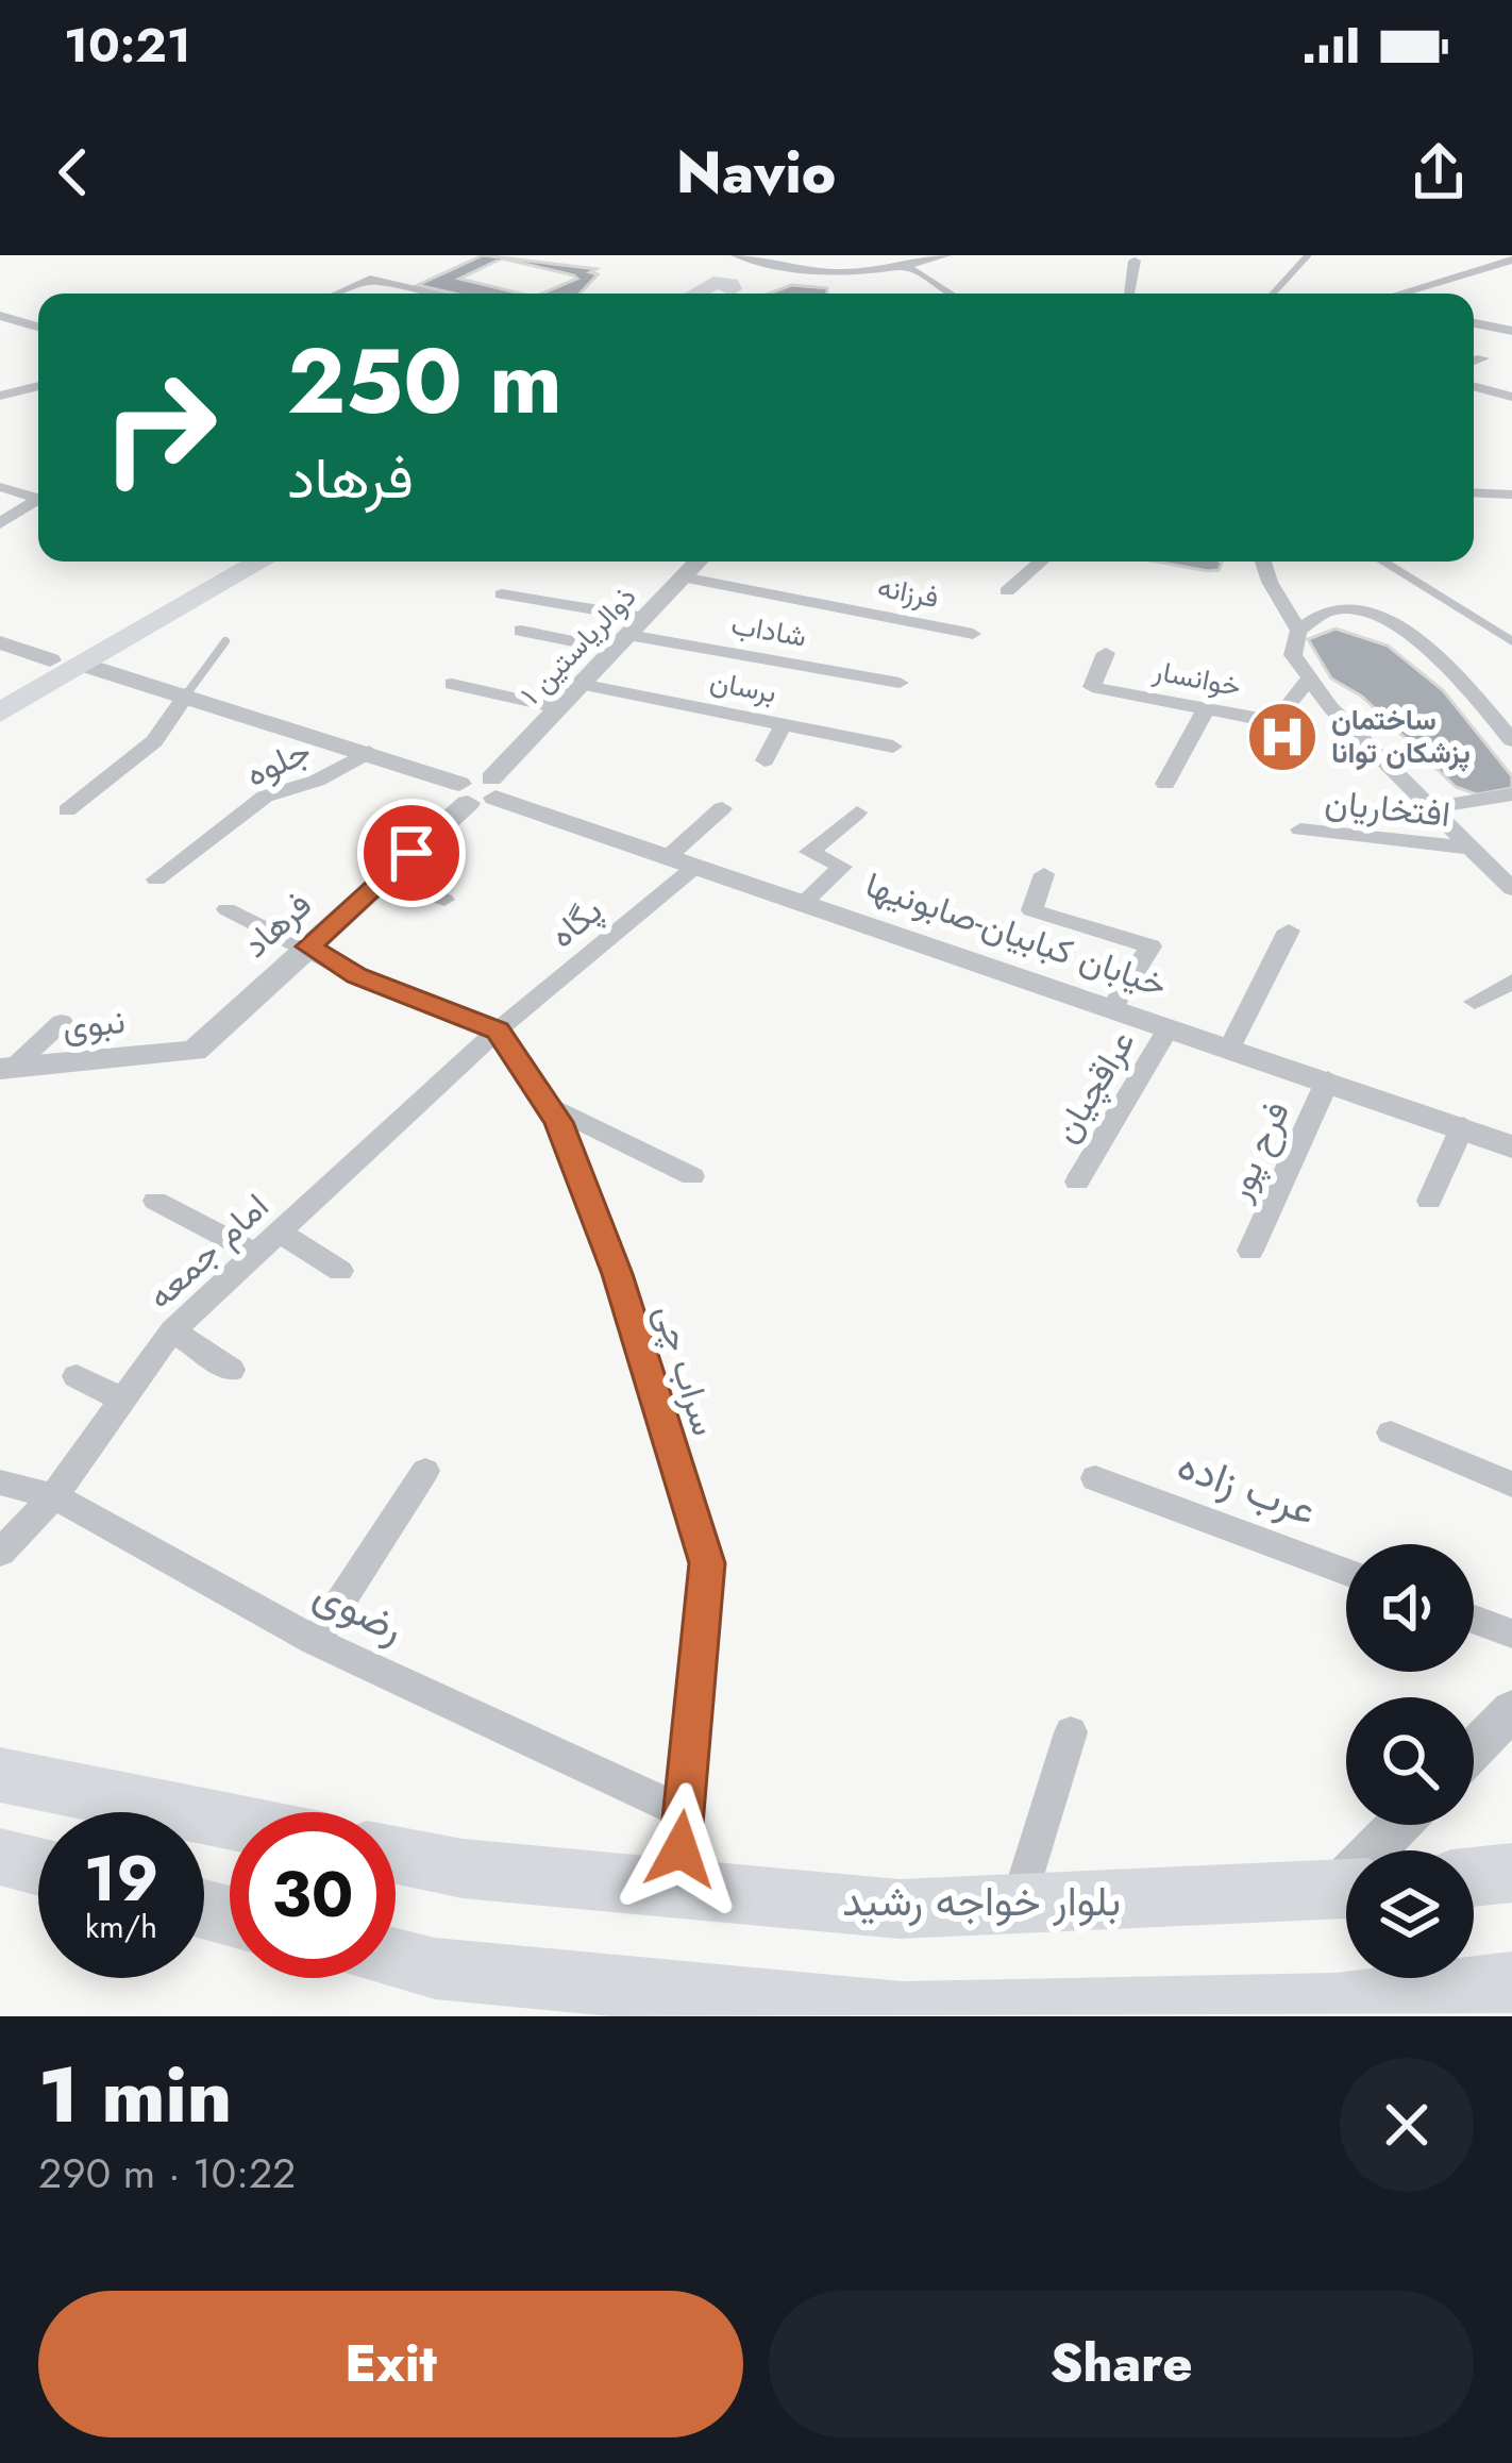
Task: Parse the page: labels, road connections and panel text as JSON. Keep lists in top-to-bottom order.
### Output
{
  "streets": {
    "main road": ["بلوار خواجه رشید"],
    "street": [
      "فرزانه",
      "شاداب",
      "ذوالریاستین ۱",
      "خوانسار",
      "برسان",
      "جلوه",
      "افتخاریان",
      "پگاه",
      "فرهاد",
      "خیابان کبابیان-صابونیها",
      "نبوی",
      "عراقچیان",
      "فرح پور",
      "امام جمعه",
      "سراب چی",
      "عرب زاده",
      "رضوی"
    ]
  },
  "crossings": [
    ["فرزانه", "ذوالریاستین ۱"],
    ["شاداب", "ذوالریاستین ۱"],
    ["ذوالریاستین ۱", "برسان"],
    ["ذوالریاستین ۱", "فرهاد"],
    ["ذوالریاستین ۱", "خیابان کبابیان-صابونیها"],
    ["جلوه", "خیابان کبابیان-صابونیها"],
    ["پگاه", "خیابان کبابیان-صابونیها"],
    ["پگاه", "امام جمعه"],
    ["پگاه", "سراب چی"],
    ["فرهاد", "خیابان کبابیان-صابونیها"],
    ["فرهاد", "نبوی"],
    ["خیابان کبابیان-صابونیها", "عراقچیان"],
    ["خیابان کبابیان-صابونیها", "فرح پور"],
    ["امام جمعه", "سراب چی"],
    ["امام جمعه", "رضوی"],
    ["سراب چی", "رضوی"],
    ["سراب چی", "بلوار خواجه رشید"]
  ],
  "places": {
    "hospital": ["ساختمان پزشکان توانا"]
  },
  "page": {
    "status": "10:21",
    "header": "Navio",
    "turn": ["250 m", "فرهاد"],
    "speed": "19 km/h",
    "limit": "30",
    "heading": ["1 min", "290 m · 10:22"],
    "buttons": ["Exit", "Share"]
  }
}
